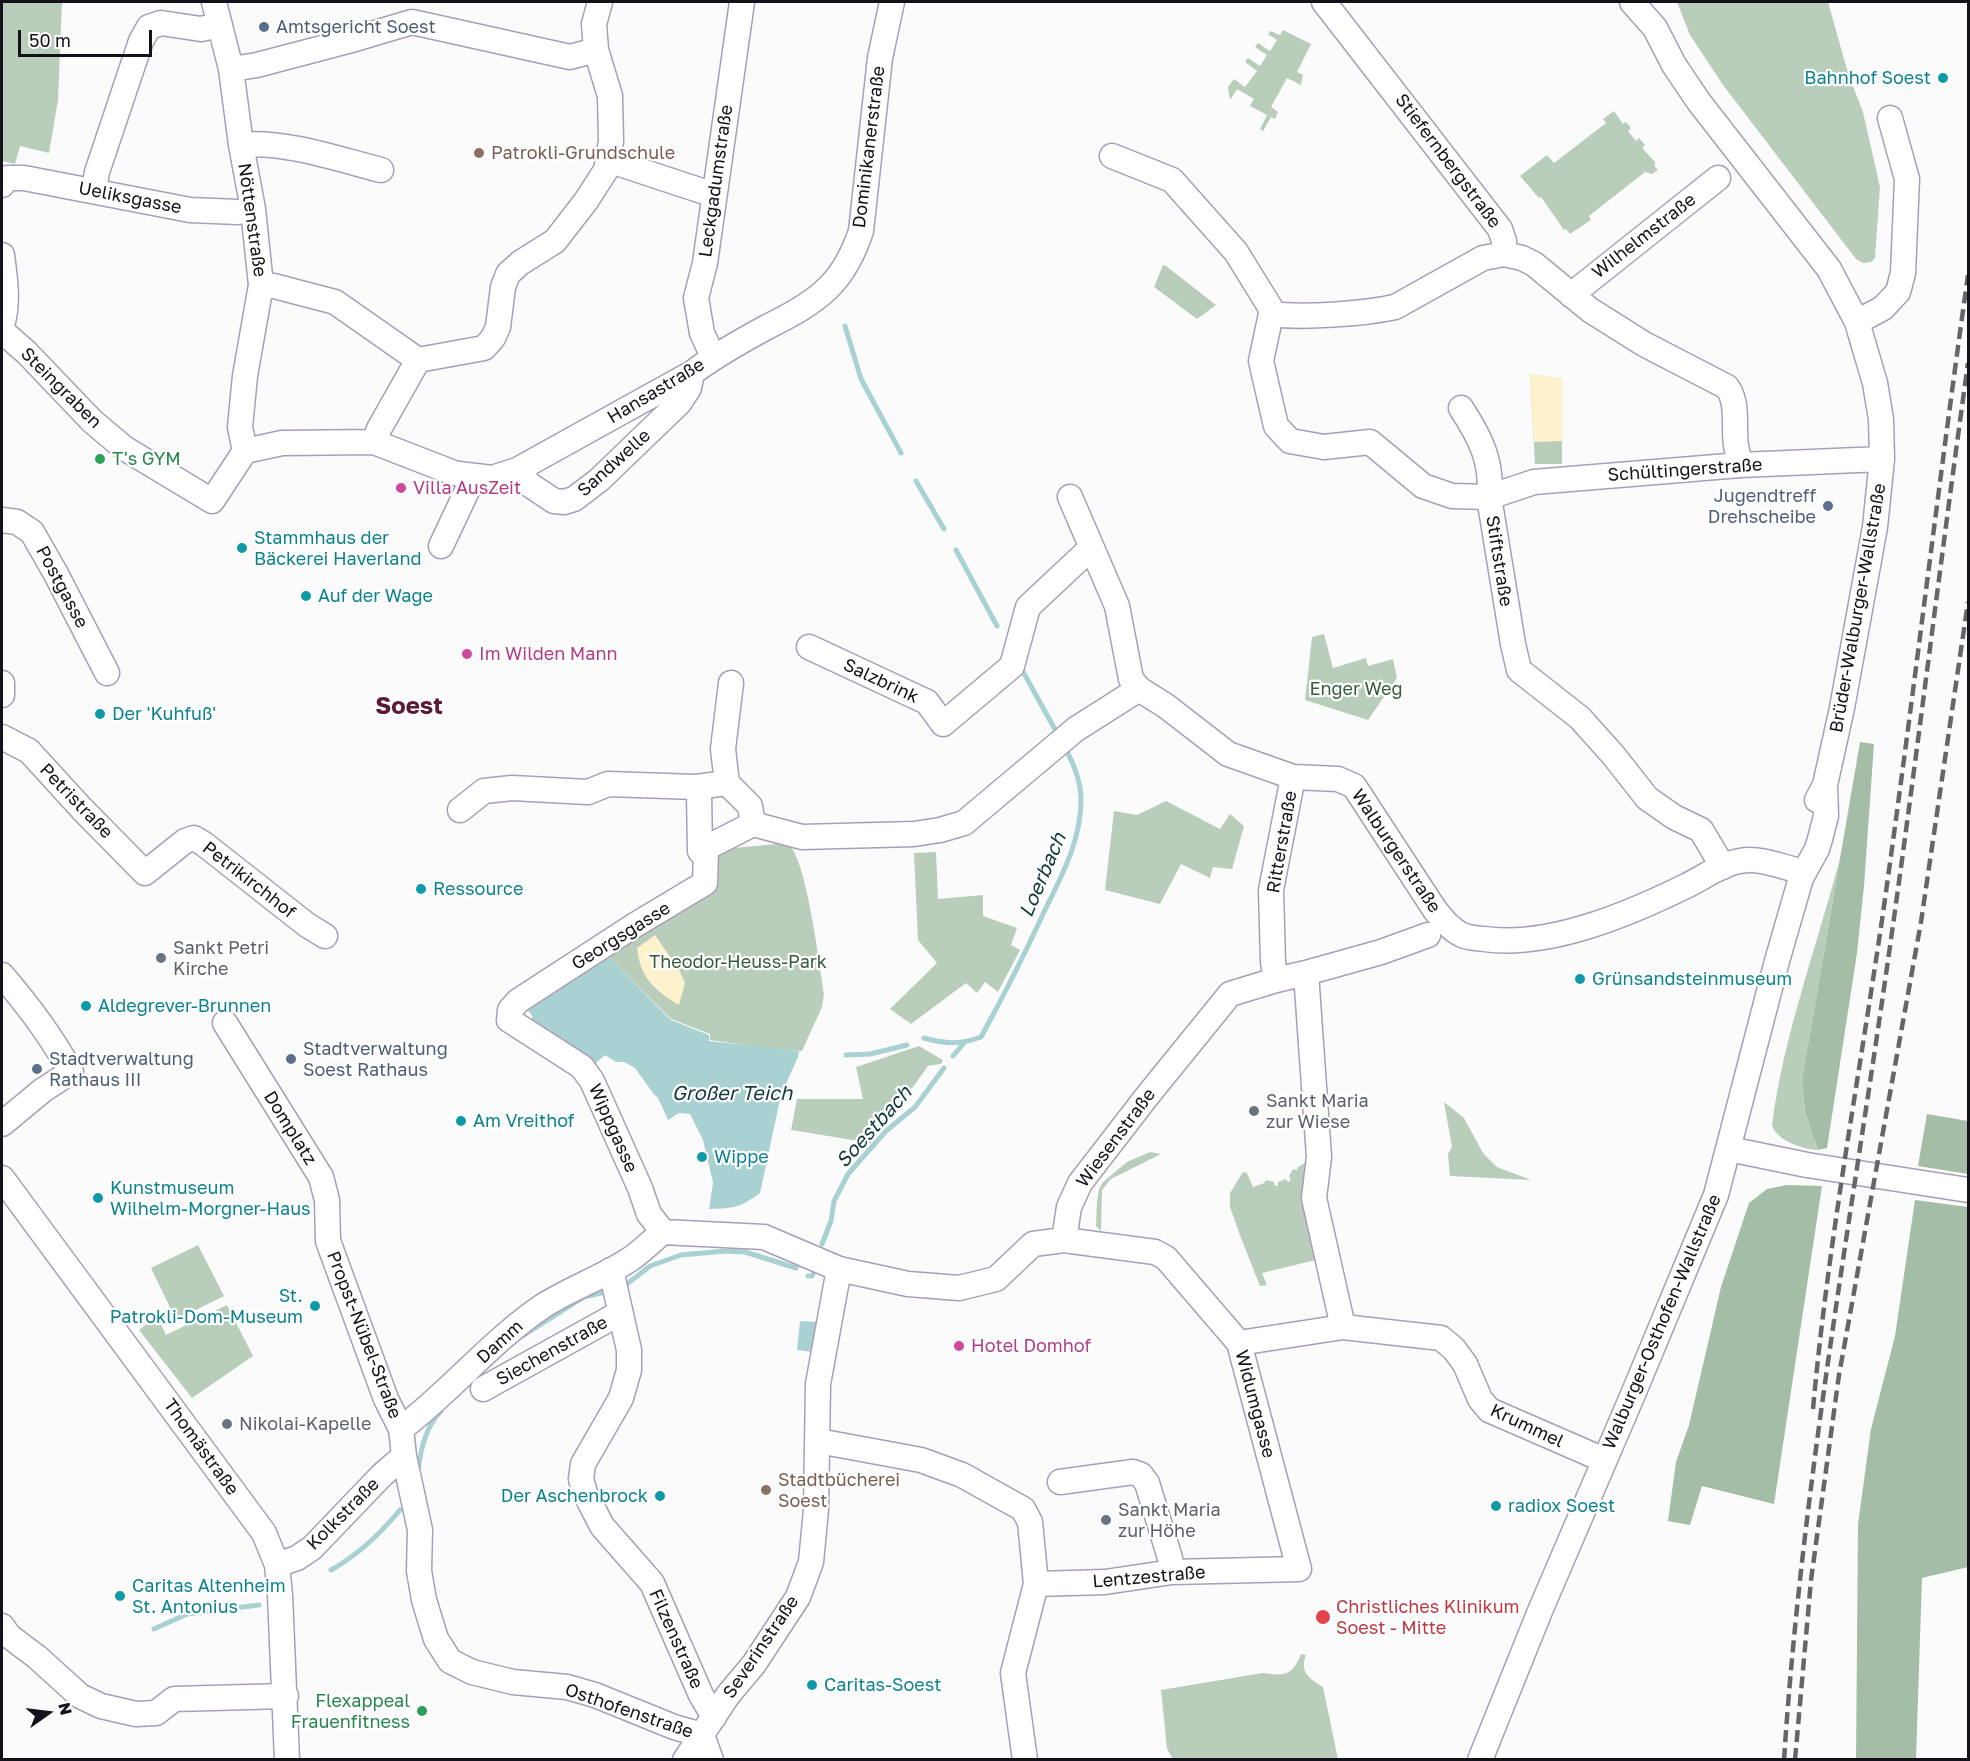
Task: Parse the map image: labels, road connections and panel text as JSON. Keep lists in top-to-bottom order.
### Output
{
  "streets": {
    "street": [
      "Dominikanerstraße",
      "Stiefernbergstraße",
      "Leckgadumstraße",
      "Ueliksgasse",
      "Nöttenstraße",
      "Wilhelmstraße",
      "Steingraben",
      "Hansastraße",
      "Sandwelle",
      "Schültingerstraße",
      "Stiftstraße",
      "Postgasse",
      "Brüder-Walburger-Wallstraße",
      "Salzbrink",
      "Petristraße",
      "Ritterstraße",
      "Walburgerstraße",
      "Petrikirchhof",
      "Georgsgasse",
      "Domplatz",
      "Wippgasse",
      "Wiesenstraße",
      "Walburger-Osthofen-Wallstraße",
      "Propst-Nübel-Straße",
      "Damm",
      "Siechenstraße",
      "Widumgasse",
      "Krummel",
      "Thomästraße",
      "Kolkstraße",
      "Lentzestraße",
      "Filzenstraße",
      "Severinstraße",
      "Osthofenstraße"
    ]
  },
  "crossings": [
    ["Dominikanerstraße", "Hansastraße"],
    ["Leckgadumstraße", "Hansastraße"],
    ["Ueliksgasse", "Nöttenstraße"],
    ["Nöttenstraße", "Steingraben"],
    ["Hansastraße", "Sandwelle"],
    ["Schültingerstraße", "Stiftstraße"],
    ["Schültingerstraße", "Brüder-Walburger-Wallstraße"],
    ["Stiftstraße", "Walburgerstraße"],
    ["Brüder-Walburger-Wallstraße", "Walburgerstraße"],
    ["Brüder-Walburger-Wallstraße", "Walburger-Osthofen-Wallstraße"],
    ["Petristraße", "Petrikirchhof"],
    ["Ritterstraße", "Walburgerstraße"],
    ["Ritterstraße", "Wiesenstraße"],
    ["Walburgerstraße", "Walburger-Osthofen-Wallstraße"],
    ["Georgsgasse", "Wippgasse"],
    ["Domplatz", "Propst-Nübel-Straße"],
    ["Wiesenstraße", "Widumgasse"],
    ["Walburger-Osthofen-Wallstraße", "Krummel"],
    ["Propst-Nübel-Straße", "Damm"],
    ["Propst-Nübel-Straße", "Osthofenstraße"],
    ["Damm", "Filzenstraße"],
    ["Damm", "Osthofenstraße"],
    ["Siechenstraße", "Filzenstraße"],
    ["Widumgasse", "Krummel"],
    ["Widumgasse", "Lentzestraße"],
    ["Thomästraße", "Kolkstraße"],
    ["Kolkstraße", "Osthofenstraße"],
    ["Filzenstraße", "Severinstraße"],
    ["Filzenstraße", "Osthofenstraße"],
    ["Severinstraße", "Osthofenstraße"]
  ],
  "districts": ["Soest"],
  "water": ["Loerbach", "Großer Teich", "Soestbach"],
  "parks": ["Enger Weg", "Theodor-Heuss-Park"],
  "places": [
    "Amtsgericht Soest",
    "Bahnhof Soest",
    "Patrokli-Grundschule",
    "T's GYM",
    "Villa AusZeit",
    "Jugendtreff Drehscheibe",
    "Stammhaus der Bäckerei Haverland",
    "Auf der Wage",
    "Im Wilden Mann",
    "Der 'Kuhfuß'",
    "Ressource",
    "Sankt Petri Kirche",
    "Grünsandsteinmuseum",
    "Aldegrever-Brunnen",
    "Stadtverwaltung Soest Rathaus",
    "Stadtverwaltung Rathaus III",
    "Sankt Maria zur Wiese",
    "Am Vreithof",
    "Wippe",
    "Kunstmuseum Wilhelm-Morgner-Haus",
    "St. Patrokli-Dom-Museum",
    "Hotel Domhof",
    "Nikolai-Kapelle",
    "Stadtbücherei Soest",
    "Der Aschenbrock",
    "radiox Soest",
    "Sankt Maria zur Höhe",
    "Caritas Altenheim St. Antonius",
    "Christliches Klinikum Soest - Mitte",
    "Caritas-Soest",
    "Flexappeal Frauenfitness"
  ],
  "scale_bar": "50 m",
  "north": "right"
}
